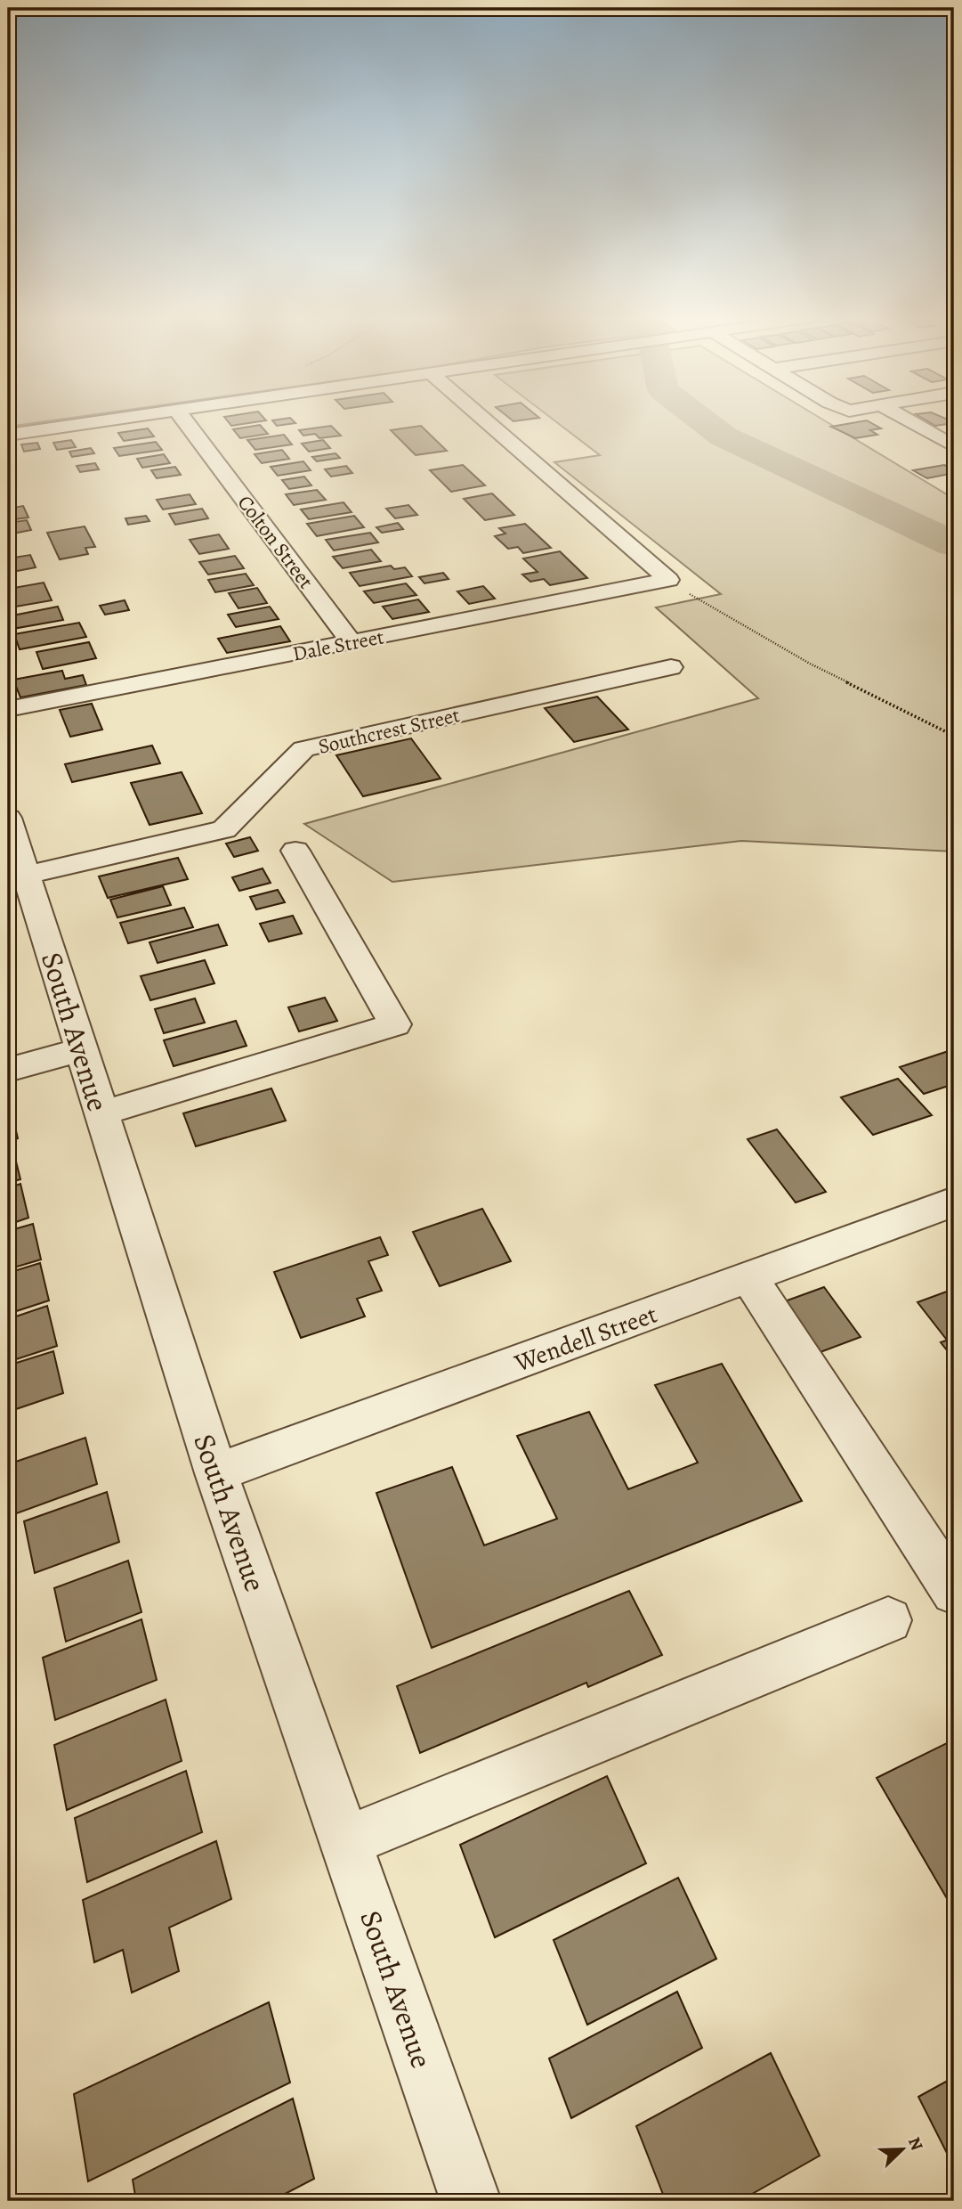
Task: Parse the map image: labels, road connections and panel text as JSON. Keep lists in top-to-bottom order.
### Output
{
  "streets": {
    "street": [
      "Colton Street",
      "Dale Street",
      "Southcrest Street",
      "South Avenue",
      "Wendell Street"
    ]
  },
  "crossings": [
    ["Colton Street", "Dale Street"],
    ["Southcrest Street", "South Avenue"],
    ["South Avenue", "Wendell Street"]
  ],
  "north": "top right"
}
